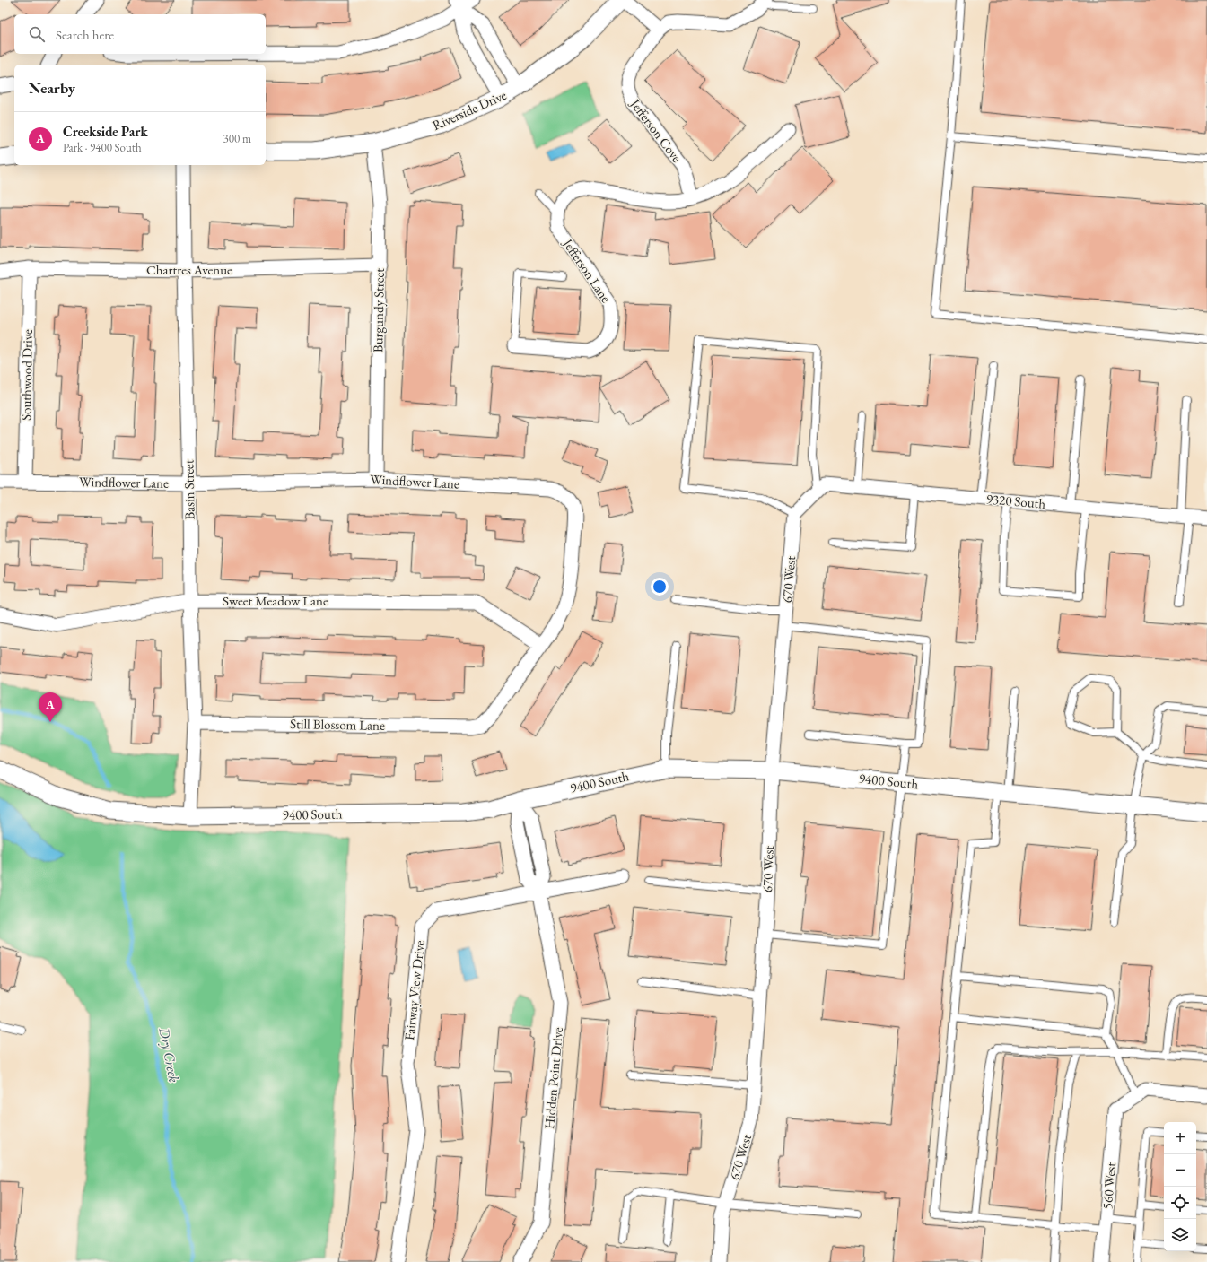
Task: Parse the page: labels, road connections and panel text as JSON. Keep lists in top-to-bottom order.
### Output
{
  "streets": {
    "street": [
      "Riverside Drive",
      "Jefferson Cove",
      "Chartres Avenue",
      "Jefferson Lane",
      "Burgundy Street",
      "Southwood Drive",
      "Windflower Lane",
      "Basin Street",
      "9320 South",
      "670 West",
      "Sweet Meadow Lane",
      "Still Blossom Lane",
      "9400 South",
      "Fairway View Drive",
      "Hidden Point Drive",
      "560 West"
    ]
  },
  "crossings": [
    ["Riverside Drive", "Burgundy Street"],
    ["Chartres Avenue", "Burgundy Street"],
    ["Chartres Avenue", "Southwood Drive"],
    ["Chartres Avenue", "Basin Street"],
    ["Burgundy Street", "Windflower Lane"],
    ["Southwood Drive", "Windflower Lane"],
    ["Windflower Lane", "Basin Street"],
    ["Windflower Lane", "Sweet Meadow Lane"],
    ["Windflower Lane", "Still Blossom Lane"],
    ["Basin Street", "Sweet Meadow Lane"],
    ["Basin Street", "Still Blossom Lane"],
    ["Basin Street", "9400 South"],
    ["670 West", "9400 South"],
    ["9400 South", "Hidden Point Drive"],
    ["Fairway View Drive", "Hidden Point Drive"]
  ],
  "water": ["Dry Creek"],
  "page": {
    "search": "Search here",
    "heading": "Nearby",
    "list": [
      {
        "mark": "A",
        "name": "Creekside Park",
        "note": "Park · 9400 South",
        "value": "300 m"
      }
    ],
    "pins": "A",
    "map_buttons": ["+", "−"]
  }
}
